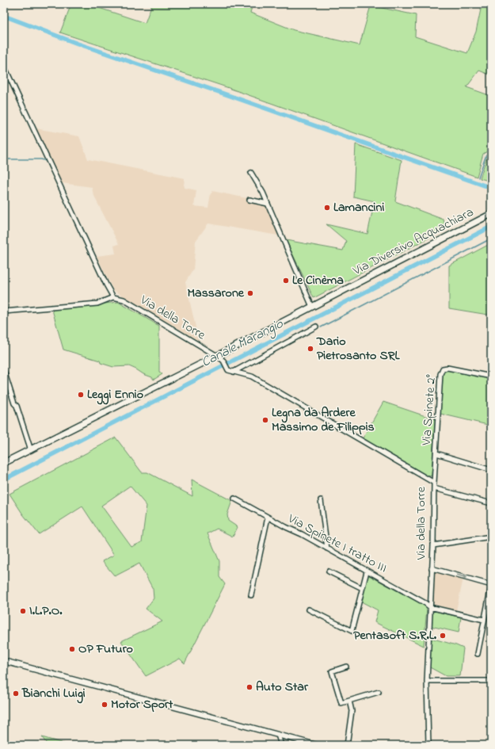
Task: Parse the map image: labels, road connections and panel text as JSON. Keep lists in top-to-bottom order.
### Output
{
  "streets": {
    "main road": ["Via Diversivo Acquachiara"],
    "street": ["Via della Torre", "Via Spinete 2°", "Via Spinete I tratto III"]
  },
  "crossings": [
    ["Via Diversivo Acquachiara", "Via della Torre"],
    ["Via della Torre", "Via Spinete 2°"],
    ["Via della Torre", "Via Spinete I tratto III"]
  ],
  "water": ["Canale Marangio"],
  "places": [
    "Lamancini",
    "Le Cinèma",
    "Massarone",
    "Dario Pietrosanto SRL",
    "Leggi Ennio",
    "Legna da Ardere Massimo de Filippis",
    "I.L.P.O.",
    "Pentasoft S.R.L.",
    "OP Futuro",
    "Auto Star",
    "Bianchi Luigi",
    "Motor Sport"
  ]
}
